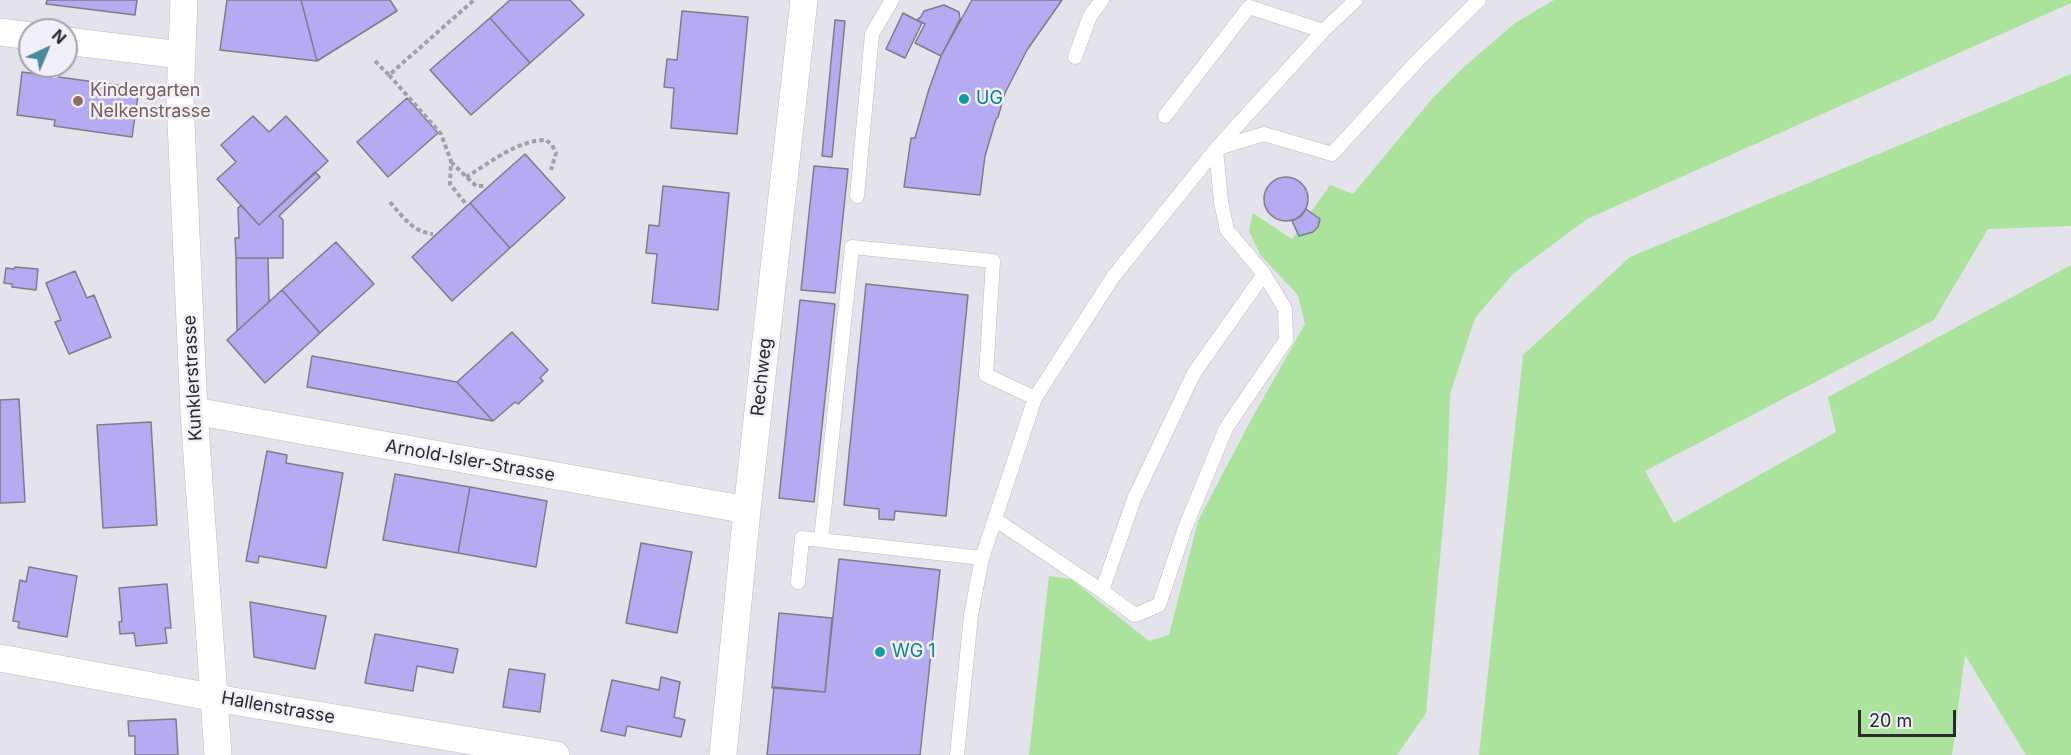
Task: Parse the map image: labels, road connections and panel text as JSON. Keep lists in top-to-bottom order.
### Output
{
  "streets": {
    "street": [
      "Rechweg",
      "Kunklerstrasse",
      "Arnold-Isler-Strasse",
      "Hallenstrasse"
    ]
  },
  "crossings": [
    ["Rechweg", "Arnold-Isler-Strasse"],
    ["Kunklerstrasse", "Arnold-Isler-Strasse"],
    ["Kunklerstrasse", "Hallenstrasse"]
  ],
  "places": ["UG", "Kindergarten Nelkenstrasse", "WG 1"],
  "scale_bar": "20 m",
  "north": "top right"
}
